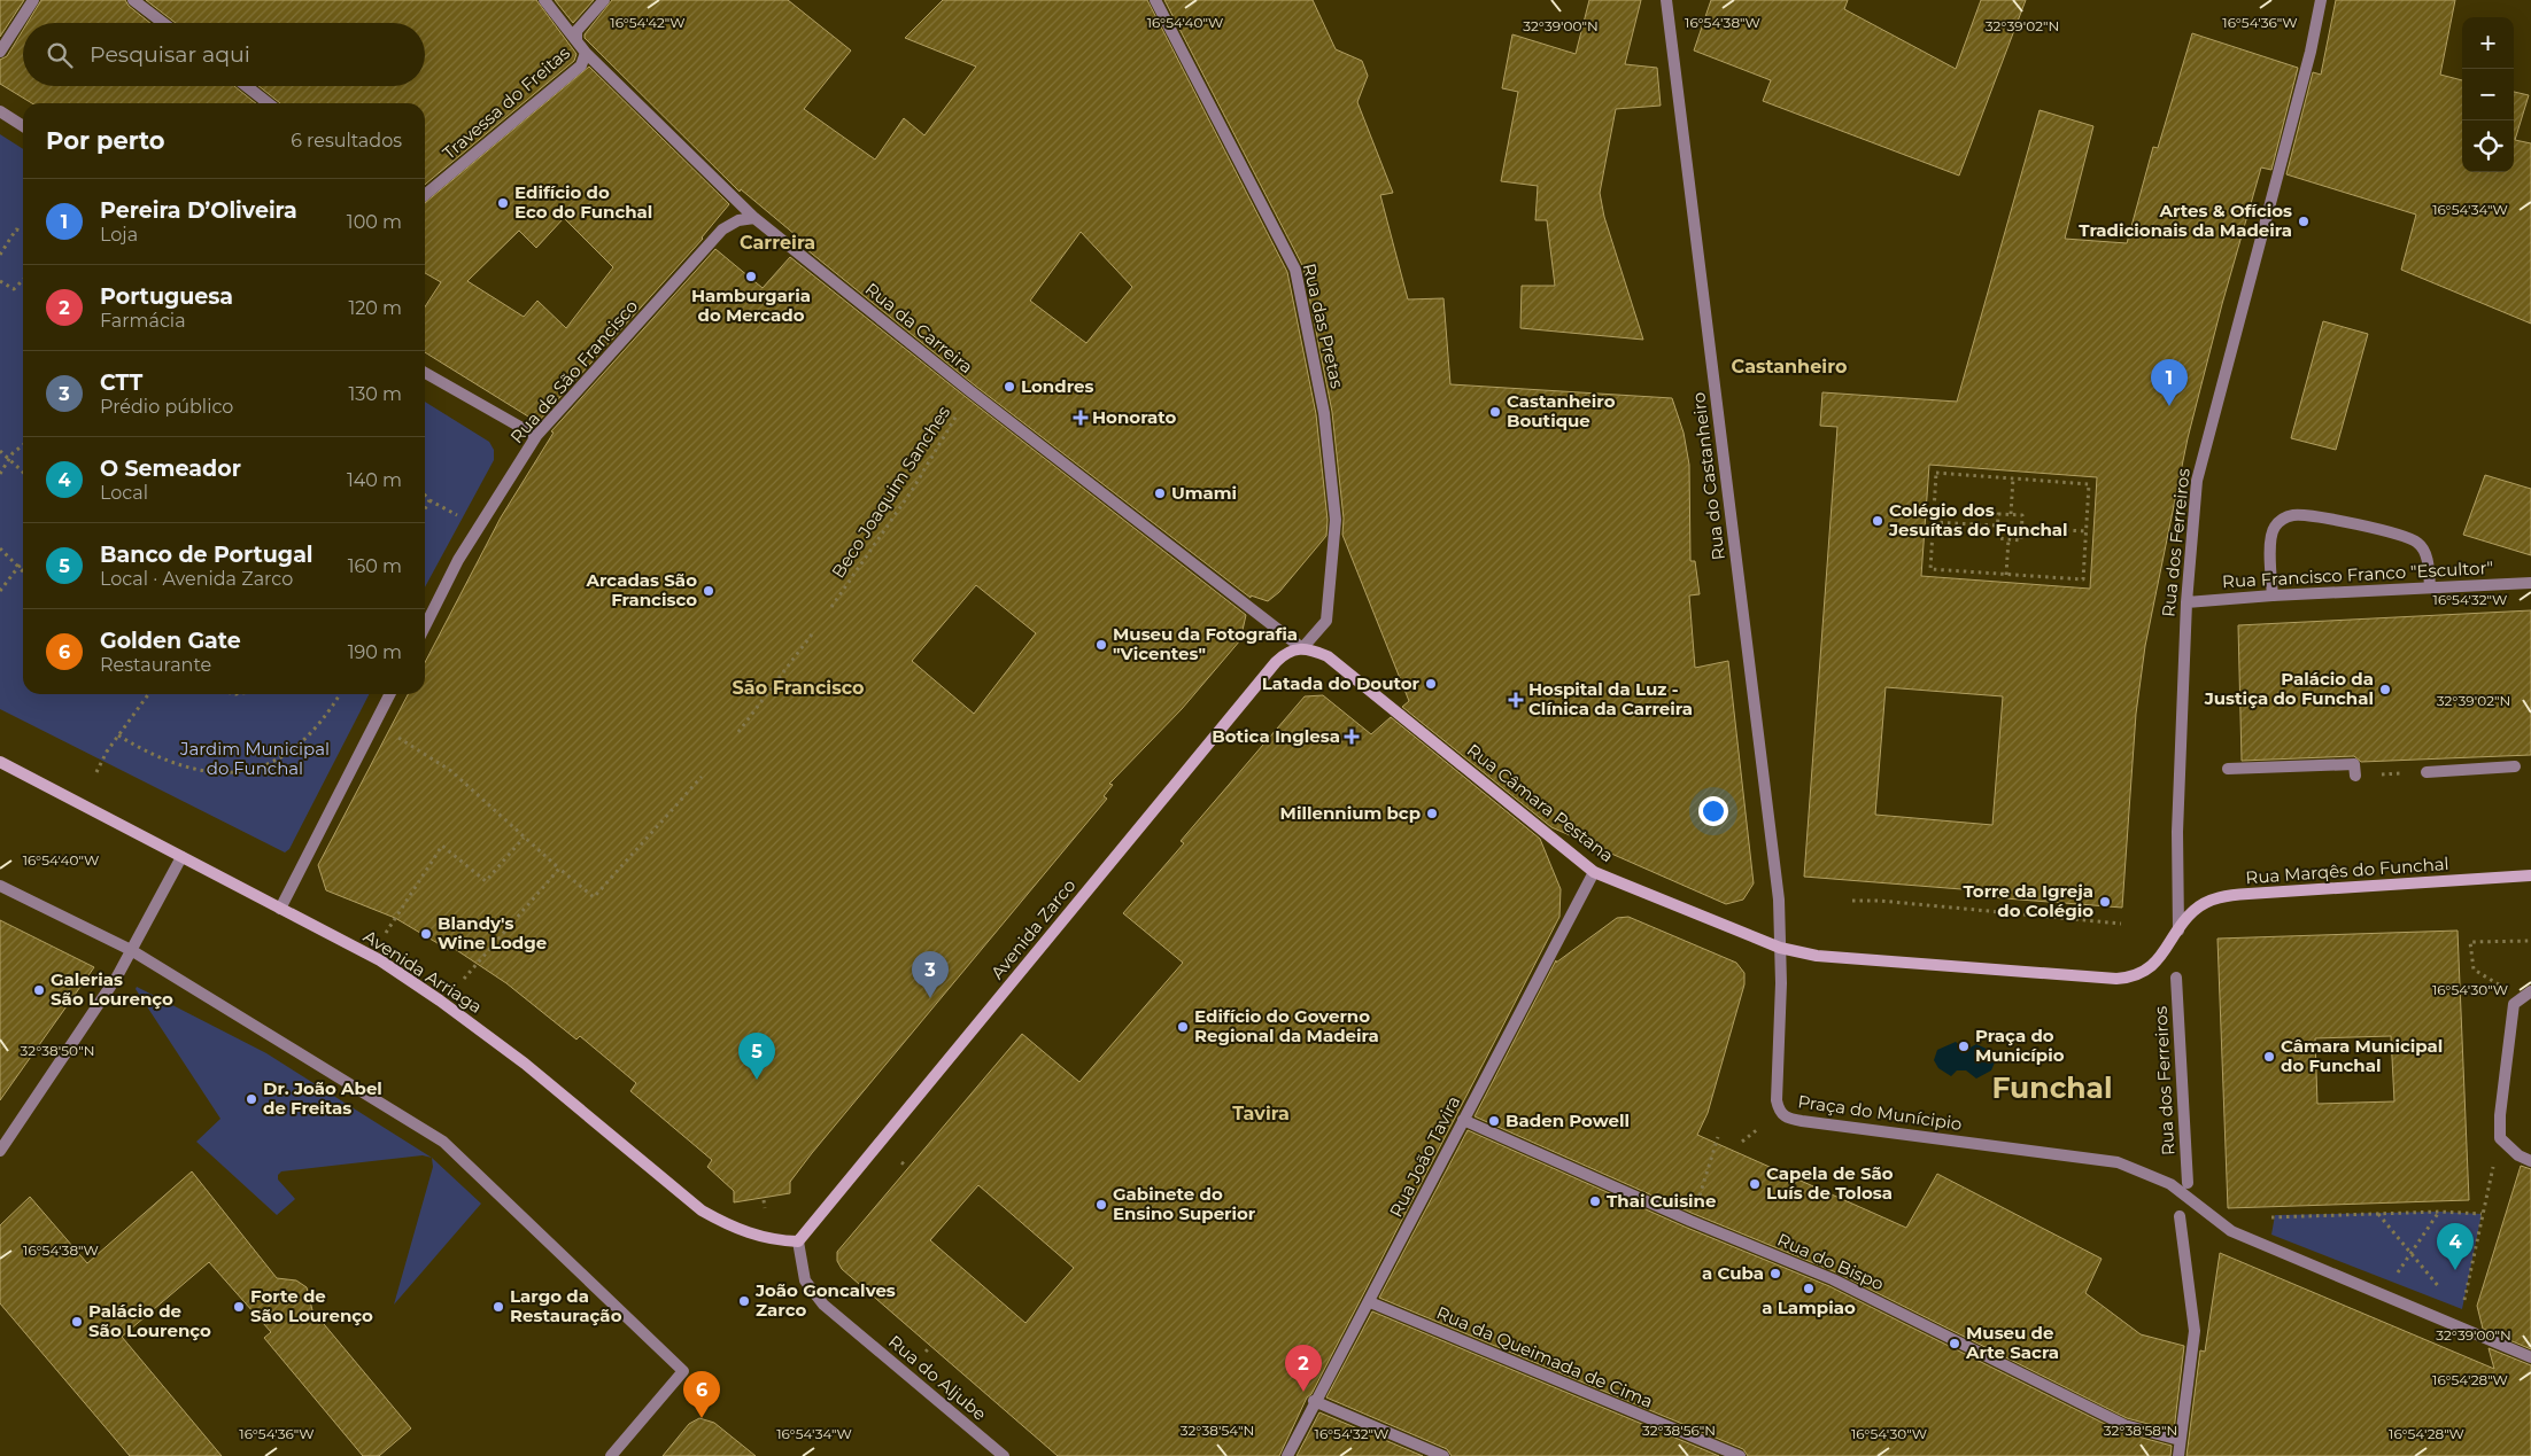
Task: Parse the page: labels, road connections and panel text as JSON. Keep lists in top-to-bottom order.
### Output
{
  "streets": {
    "street": [
      "Travessa do Freitas",
      "Rua das Pretas",
      "Rua da Carreira",
      "Rua de São Francisco",
      "Rua do Castanheiro",
      "Rua dos Ferreiros",
      "Rua Francisco Franco \"Escultor\"",
      "Rua Câmara Pestana",
      "Rua Marqês do Funchal",
      "Avenida Zarco",
      "Avenida Arriaga",
      "Praça do Munícipio",
      "Rua João Tavira",
      "Rua do Bispo",
      "Rua da Queimada de Cima",
      "Rua do Aljube"
    ],
    "path": ["Beco Joaquim Sanches"]
  },
  "crossings": [
    ["Travessa do Freitas", "Rua da Carreira"],
    ["Rua das Pretas", "Rua da Carreira"],
    ["Rua das Pretas", "Rua Câmara Pestana"],
    ["Rua das Pretas", "Avenida Zarco"],
    ["Rua da Carreira", "Rua de São Francisco"],
    ["Rua da Carreira", "Beco Joaquim Sanches"],
    ["Rua da Carreira", "Rua Câmara Pestana"],
    ["Rua da Carreira", "Avenida Zarco"],
    ["Rua do Castanheiro", "Rua Câmara Pestana"],
    ["Rua do Castanheiro", "Praça do Munícipio"],
    ["Rua dos Ferreiros", "Rua Francisco Franco \"Escultor\""],
    ["Rua dos Ferreiros", "Rua Marqês do Funchal"],
    ["Rua Câmara Pestana", "Avenida Zarco"],
    ["Rua Câmara Pestana", "Praça do Munícipio"],
    ["Rua Câmara Pestana", "Rua João Tavira"],
    ["Avenida Zarco", "Avenida Arriaga"],
    ["Avenida Zarco", "Rua do Aljube"],
    ["Avenida Arriaga", "Rua do Aljube"],
    ["Rua João Tavira", "Rua do Bispo"],
    ["Rua João Tavira", "Rua da Queimada de Cima"]
  ],
  "districts": [
    "Carreira",
    "Castanheiro",
    "São Francisco",
    "Funchal",
    "Tavira"
  ],
  "parks": ["Jardim Municipal do Funchal"],
  "places": {
    "other": [
      "Edifício do Eco do Funchal",
      "Artes & Ofícios Tradicionais da Madeira",
      "Hamburgaria do Mercado",
      "Londres",
      "Castanheiro Boutique",
      "Umami",
      "Colégio dos Jesuítas do Funchal",
      "Arcadas São Francisco",
      "Museu da Fotografia \"Vicentes\"",
      "Latada do Doutor",
      "Palácio da Justiça do Funchal",
      "Millennium bcp",
      "Torre da Igreja do Colégio",
      "Blandy's Wine Lodge",
      "Galerias São Lourenço",
      "Edifício do Governo Regional da Madeira",
      "Praça do Município",
      "Câmara Municipal do Funchal",
      "Dr. João Abel de Freitas",
      "Baden Powell",
      "Capela de São Luís de Tolosa",
      "Thai Cuisine",
      "Gabinete do Ensino Superior",
      "a Cuba",
      "a Lampiao",
      "João Goncalves Zarco",
      "Forte de São Lourenço",
      "Largo da Restauração",
      "Palácio de São Lourenço",
      "Museu de Arte Sacra"
    ],
    "health": ["Honorato", "Hospital da Luz - Clínica da Carreira", "Botica Inglesa"]
  },
  "page": {
    "map_buttons": ["+", "−"],
    "search": "Pesquisar aqui",
    "heading": ["Por perto", "6 resultados"],
    "list": [
      {
        "mark": "1",
        "name": "Pereira D’Oliveira",
        "note": "Loja",
        "value": "100 m"
      },
      {
        "mark": "2",
        "name": "Portuguesa",
        "note": "Farmácia",
        "value": "120 m"
      },
      {
        "mark": "3",
        "name": "CTT",
        "note": "Prédio público",
        "value": "130 m"
      },
      {
        "mark": "4",
        "name": "O Semeador",
        "note": "Local",
        "value": "140 m"
      },
      {
        "mark": "5",
        "name": "Banco de Portugal",
        "note": "Local · Avenida Zarco",
        "value": "160 m"
      },
      {
        "mark": "6",
        "name": "Golden Gate",
        "note": "Restaurante",
        "value": "190 m"
      }
    ],
    "pins": [
      "1",
      "3",
      "5",
      "4",
      "2",
      "6"
    ]
  },
  "coordinates": [
    "16°54'40\"W",
    "16°54'38\"W",
    "16°54'36\"W",
    "16°54'42\"W",
    "32°39'00\"N",
    "32°39'02\"N",
    "16°54'34\"W",
    "16°54'32\"W",
    "16°54'30\"W",
    "32°38'50\"N",
    "16°54'28\"W",
    "32°38'54\"N",
    "32°38'56\"N",
    "32°38'58\"N"
  ]
}
